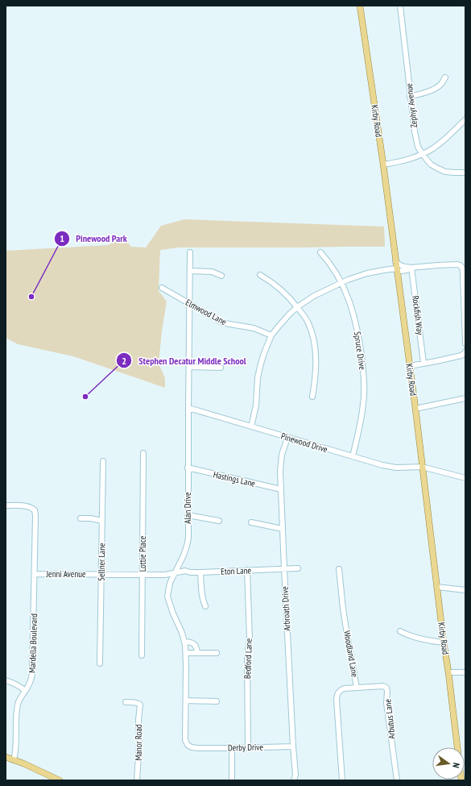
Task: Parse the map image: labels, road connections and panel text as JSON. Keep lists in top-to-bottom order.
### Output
{
  "streets": {
    "main road": ["Kirby Road"],
    "street": [
      "Zephyr Avenue",
      "Elmwood Lane",
      "Rockfish Way",
      "Spruce Drive",
      "Pinewood Drive",
      "Hastings Lane",
      "Alan Drive",
      "Lottie Place",
      "Sellner Lane",
      "Eton Lane",
      "Jenni Avenue",
      "Arbroath Drive",
      "Mardella Boulevard",
      "Woodland Lane",
      "Bedford Lane",
      "Arbutus Lane",
      "Manor Road",
      "Derby Drive"
    ]
  },
  "crossings": [
    ["Kirby Road", "Pinewood Drive"],
    ["Elmwood Lane", "Alan Drive"],
    ["Spruce Drive", "Pinewood Drive"],
    ["Pinewood Drive", "Alan Drive"],
    ["Pinewood Drive", "Arbroath Drive"],
    ["Hastings Lane", "Alan Drive"],
    ["Hastings Lane", "Arbroath Drive"],
    ["Alan Drive", "Eton Lane"],
    ["Alan Drive", "Jenni Avenue"],
    ["Alan Drive", "Derby Drive"],
    ["Lottie Place", "Jenni Avenue"],
    ["Sellner Lane", "Jenni Avenue"],
    ["Eton Lane", "Jenni Avenue"],
    ["Eton Lane", "Arbroath Drive"],
    ["Eton Lane", "Bedford Lane"],
    ["Jenni Avenue", "Mardella Boulevard"],
    ["Arbroath Drive", "Derby Drive"],
    ["Woodland Lane", "Arbutus Lane"],
    ["Bedford Lane", "Derby Drive"]
  ],
  "places": ["Pinewood Park", "Stephen Decatur Middle School"],
  "north": "right"
}
